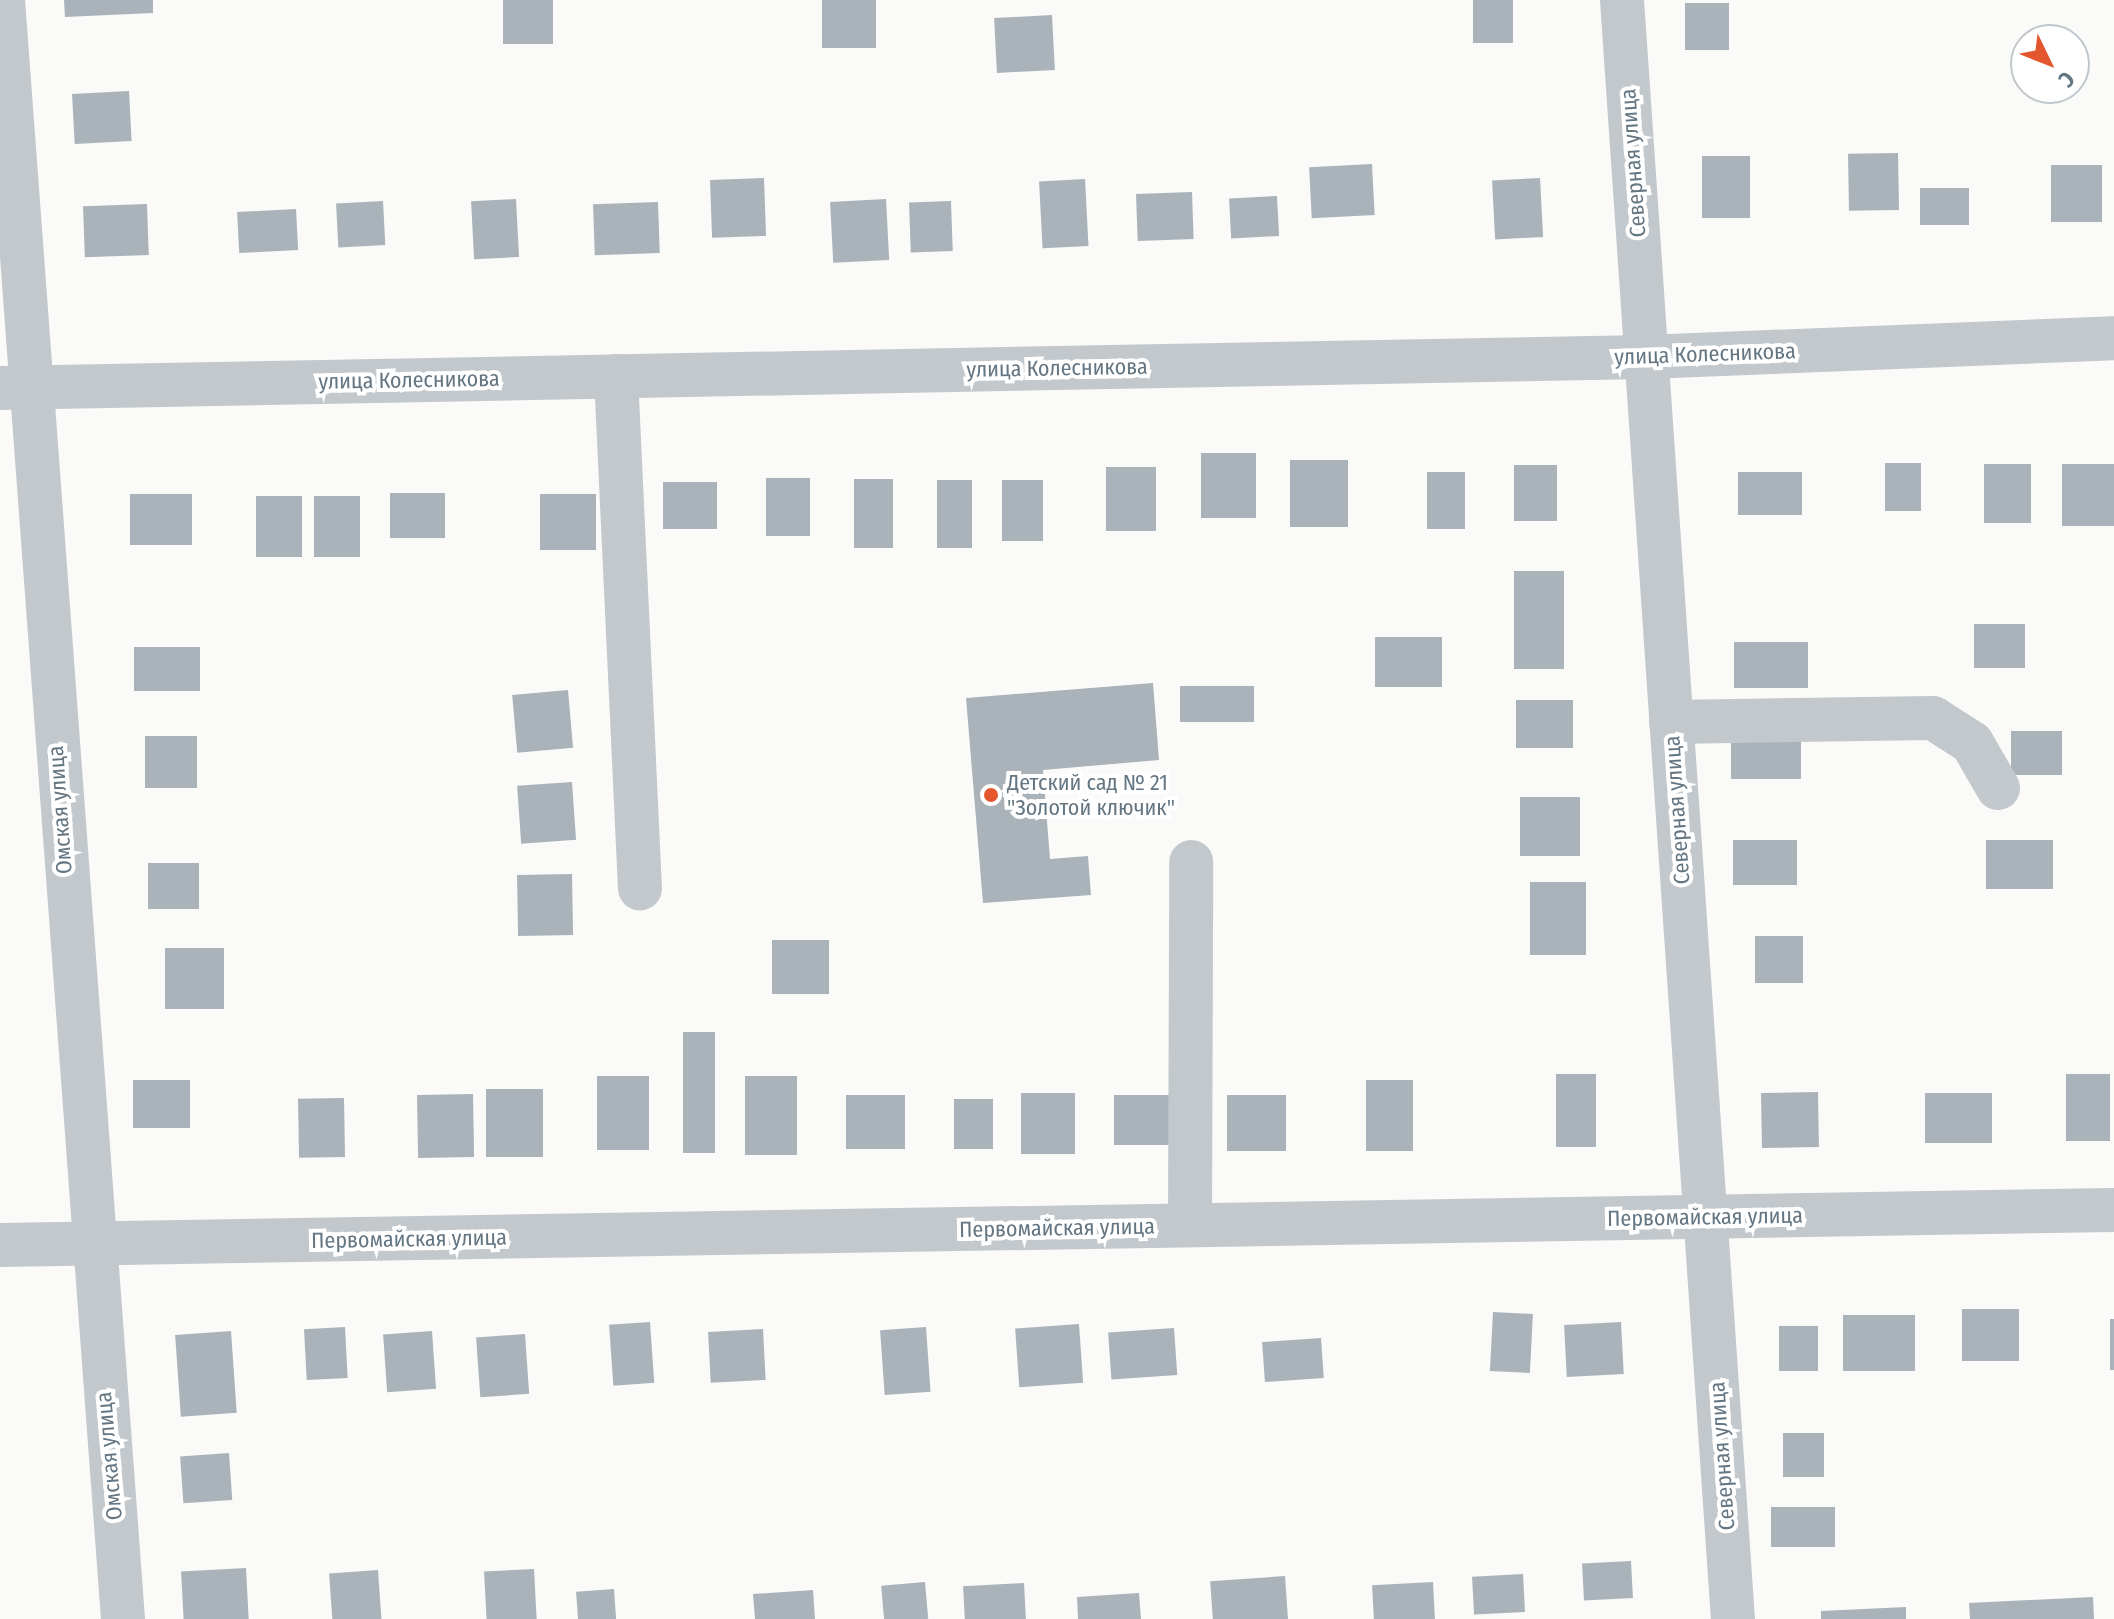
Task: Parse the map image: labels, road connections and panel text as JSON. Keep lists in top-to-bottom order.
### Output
{
  "streets": {
    "street": [
      "Северная улица",
      "улица Колесникова",
      "Омская улица",
      "Первомайская улица"
    ]
  },
  "crossings": [
    ["Северная улица", "улица Колесникова"],
    ["Северная улица", "Первомайская улица"],
    ["улица Колесникова", "Омская улица"],
    ["Омская улица", "Первомайская улица"]
  ],
  "places": ["Детский сад № 21 \"Золотой ключик\""],
  "north": "bottom right"
}
